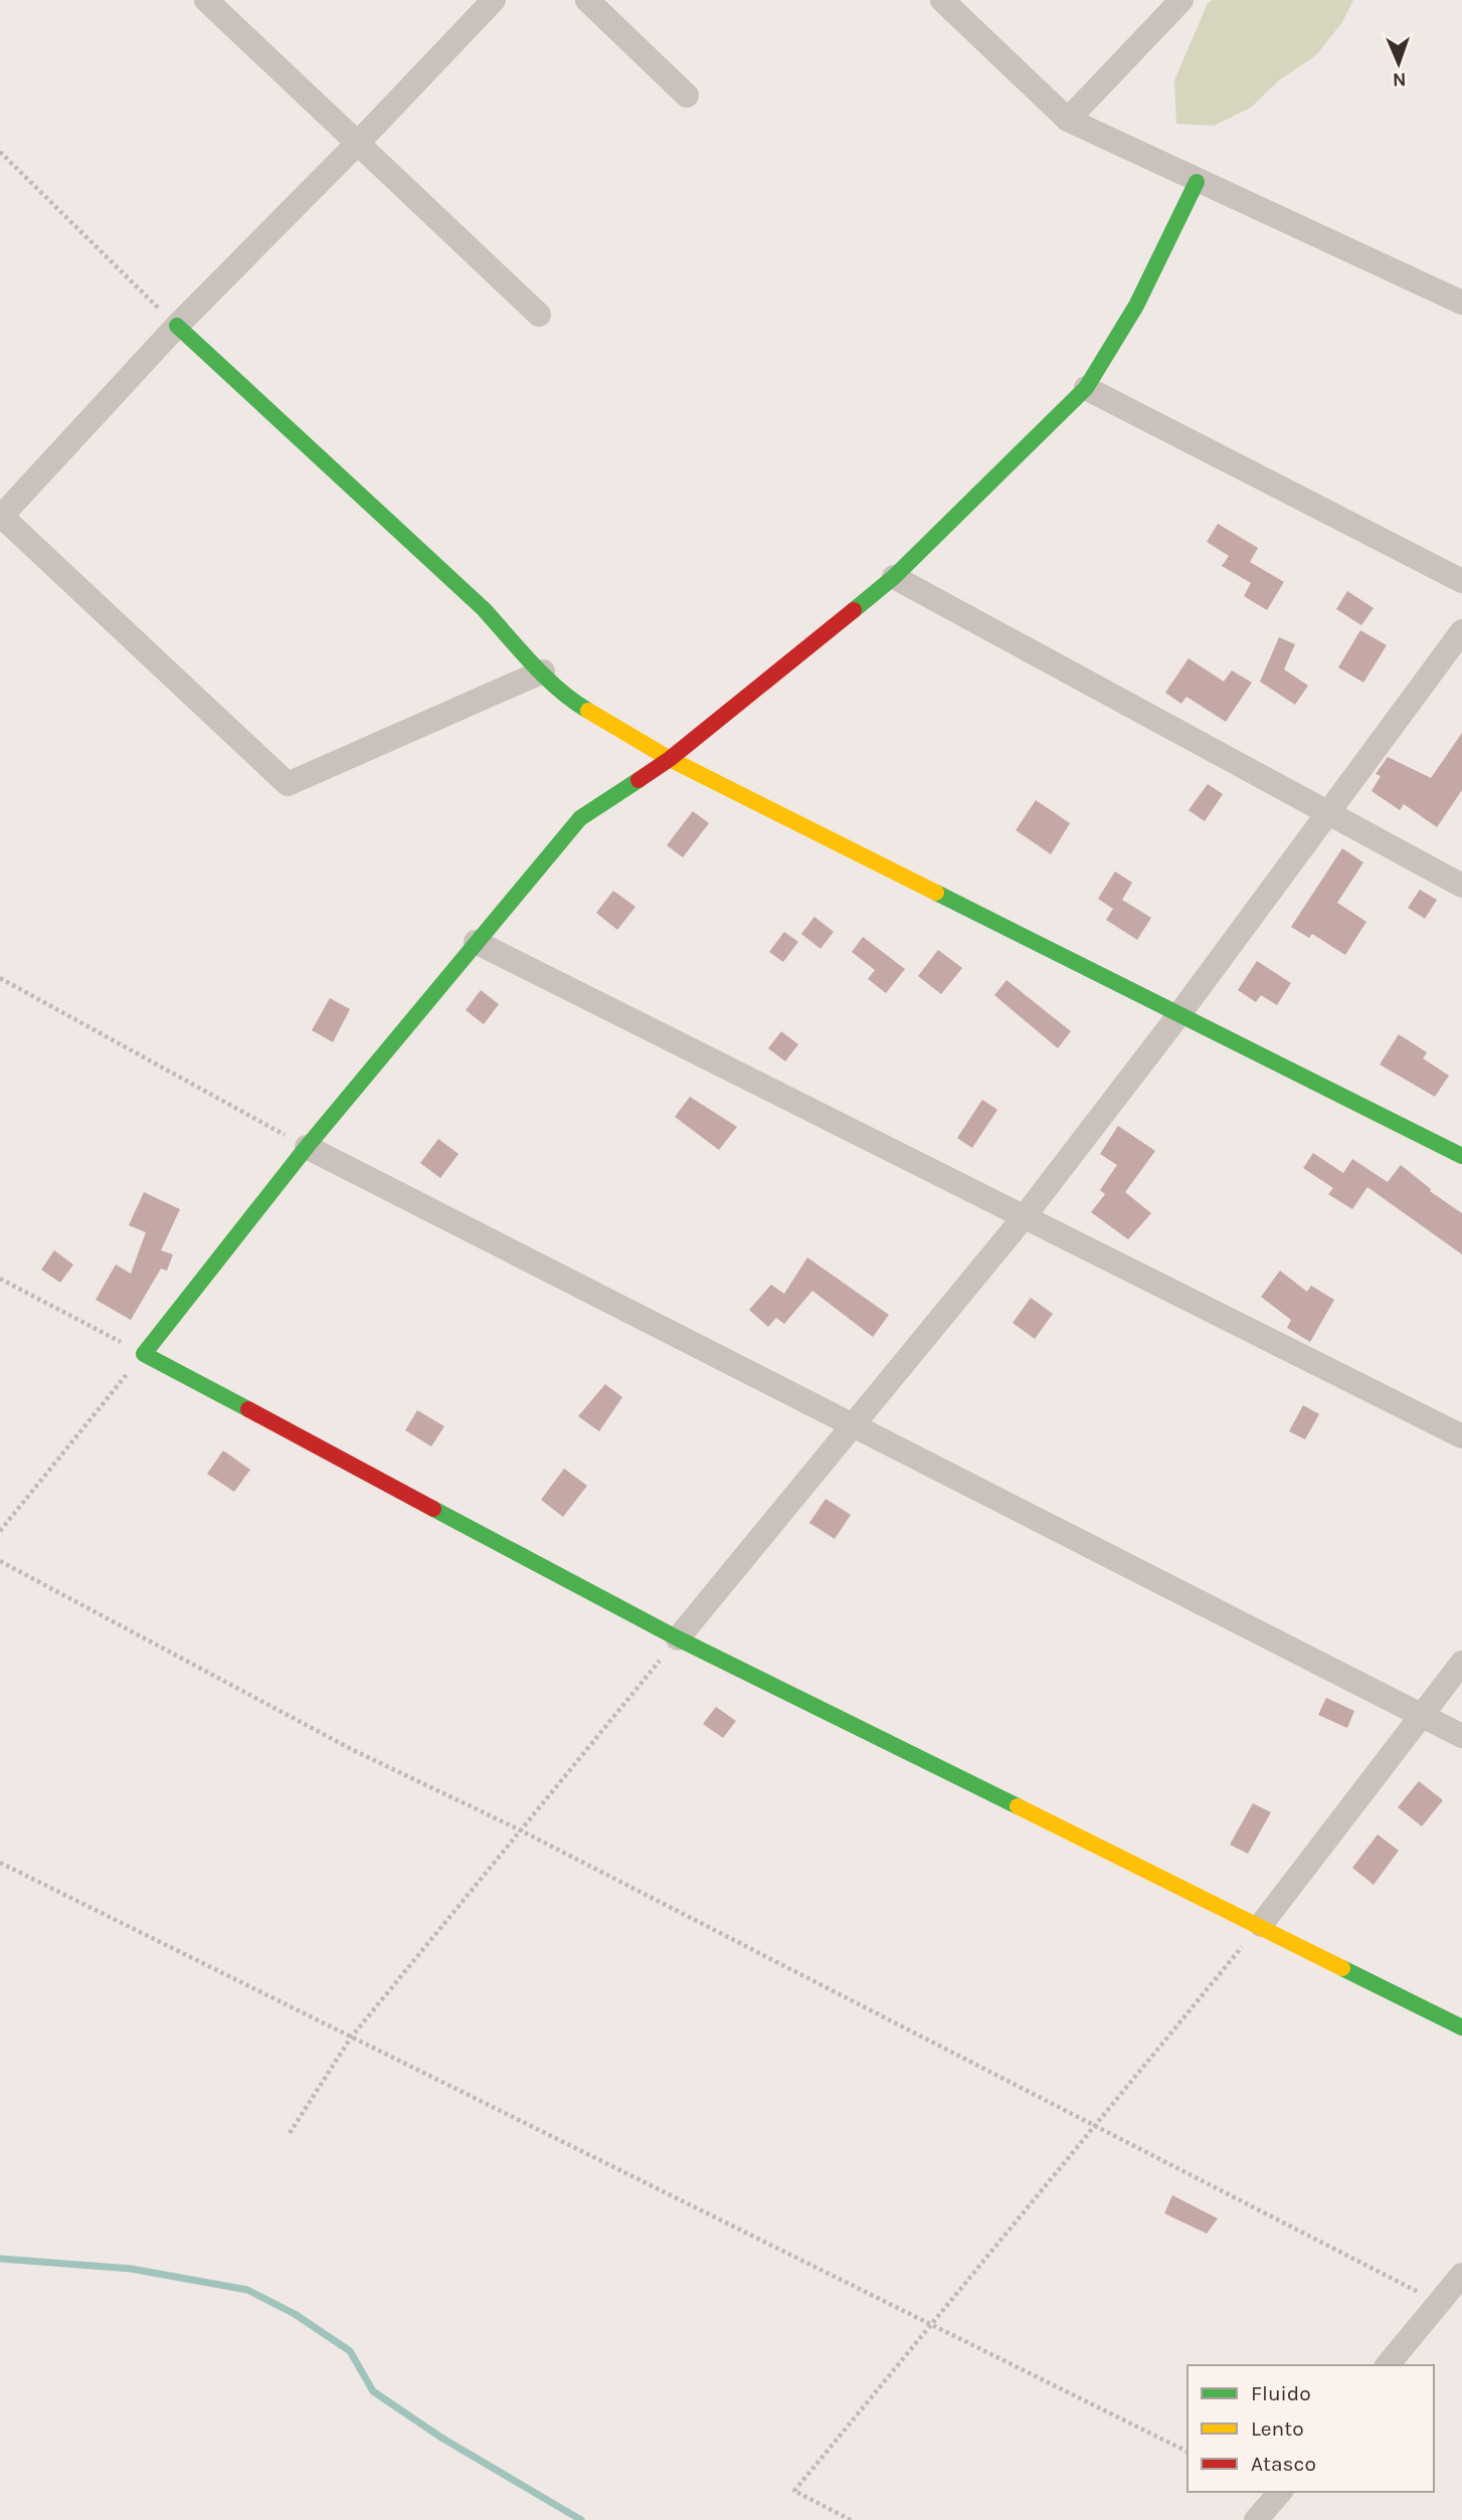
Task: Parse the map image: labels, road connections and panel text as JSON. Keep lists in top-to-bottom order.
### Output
{
  "legend": ["Fluido", "Lento", "Atasco"],
  "north": "bottom"
}
